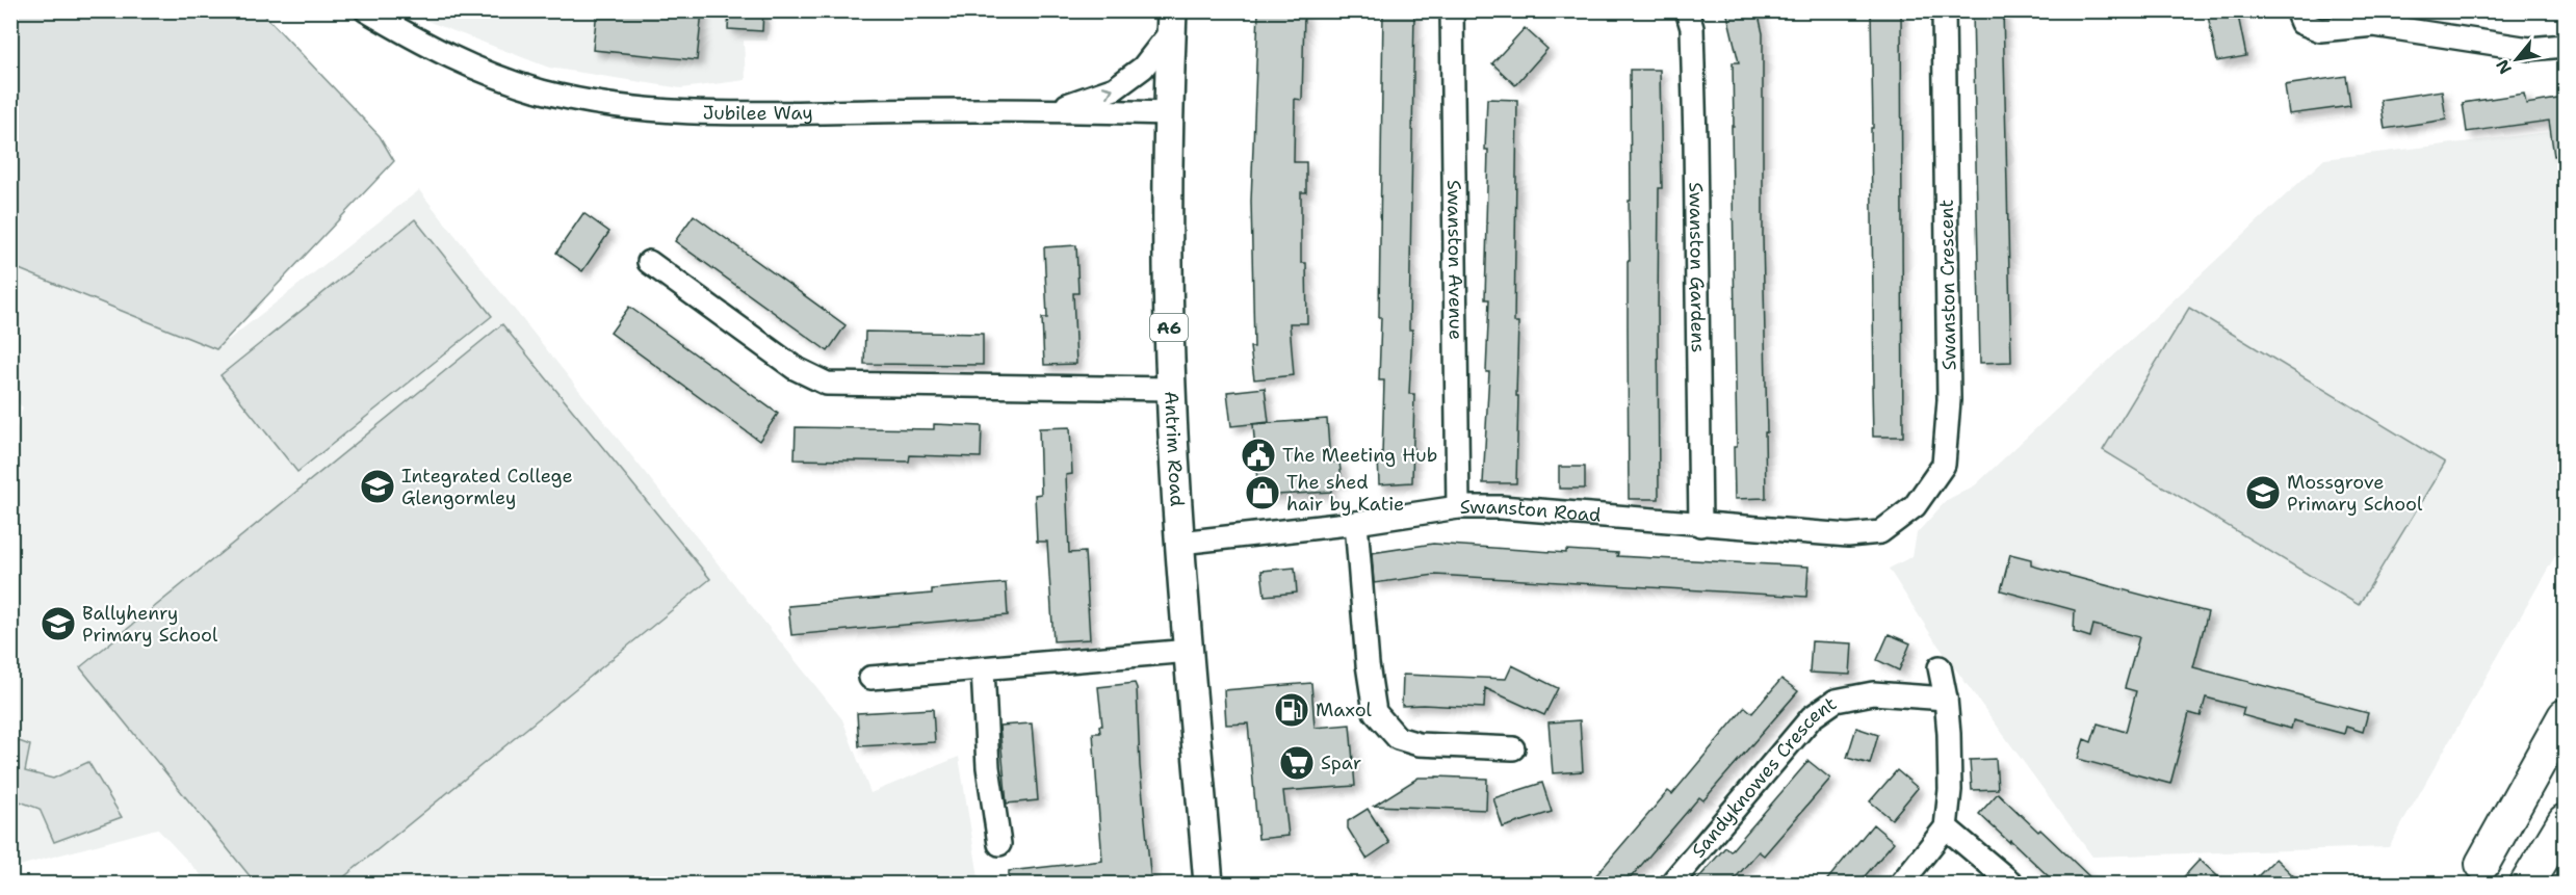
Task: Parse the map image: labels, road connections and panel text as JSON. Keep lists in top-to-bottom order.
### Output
{
  "streets": {
    "main road": ["A6", "Antrim Road"],
    "street": [
      "Jubilee Way",
      "Swanston Avenue",
      "Swanston Gardens",
      "Swanston Crescent",
      "Swanston Road",
      "Sandyknowes Crescent"
    ]
  },
  "crossings": [
    ["Jubilee Way", "Antrim Road"],
    ["Swanston Avenue", "Swanston Road"],
    ["Swanston Gardens", "Swanston Road"],
    ["Swanston Crescent", "Swanston Road"],
    ["Antrim Road", "Swanston Road"]
  ],
  "places": {
    "public building": ["The Meeting Hub"],
    "school or university": ["Integrated College Glengormley", "Mossgrove Primary School", "Ballyhenry Primary School"],
    "shop": ["The shed hair by Katie"],
    "fuel station": ["Maxol"],
    "supermarket": ["Spar"]
  },
  "north": "bottom left"
}
